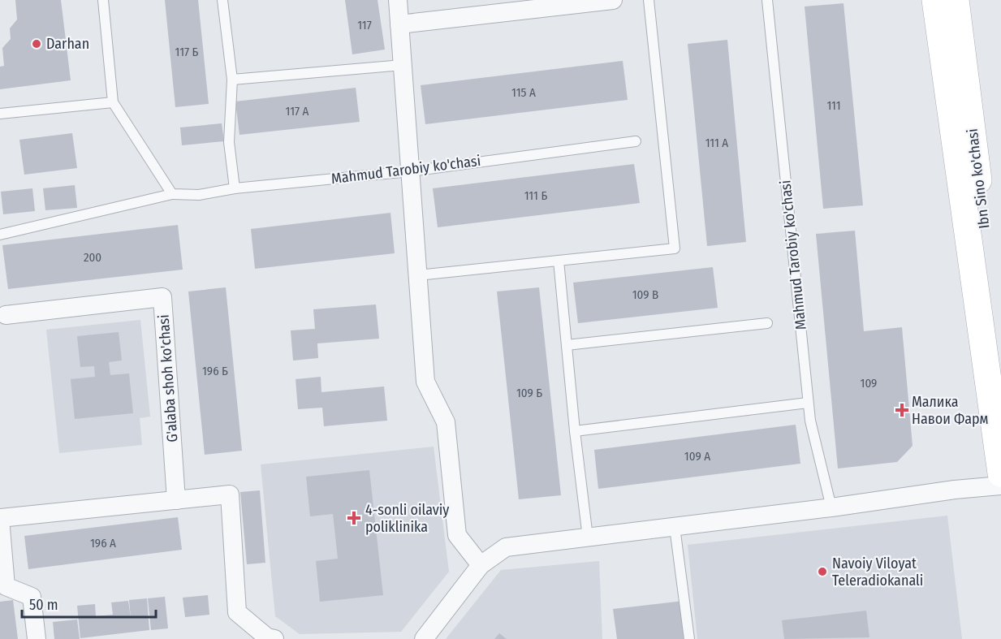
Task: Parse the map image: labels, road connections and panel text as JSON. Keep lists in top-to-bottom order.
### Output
{
  "streets": {
    "main road": ["Ibn Sino ko'chasi"],
    "street": ["G'alaba shoh ko'chasi"],
    "lane": ["Mahmud Tarobiy ko'chasi"]
  },
  "places": {
    "other": ["Darhan", "Navoiy Viloyat Teleradiokanali"],
    "health": ["Малика Навои Фарм", "4-sonli oilaviy poliklinika"]
  },
  "house_numbers": [
    "117",
    "117 Б",
    "115 А",
    "111",
    "117 А",
    "111 А",
    "111 Б",
    "200",
    "109 В",
    "196 Б",
    "109",
    "109 Б",
    "109 А",
    "196 А"
  ],
  "scale_bar": "50 m"
}
